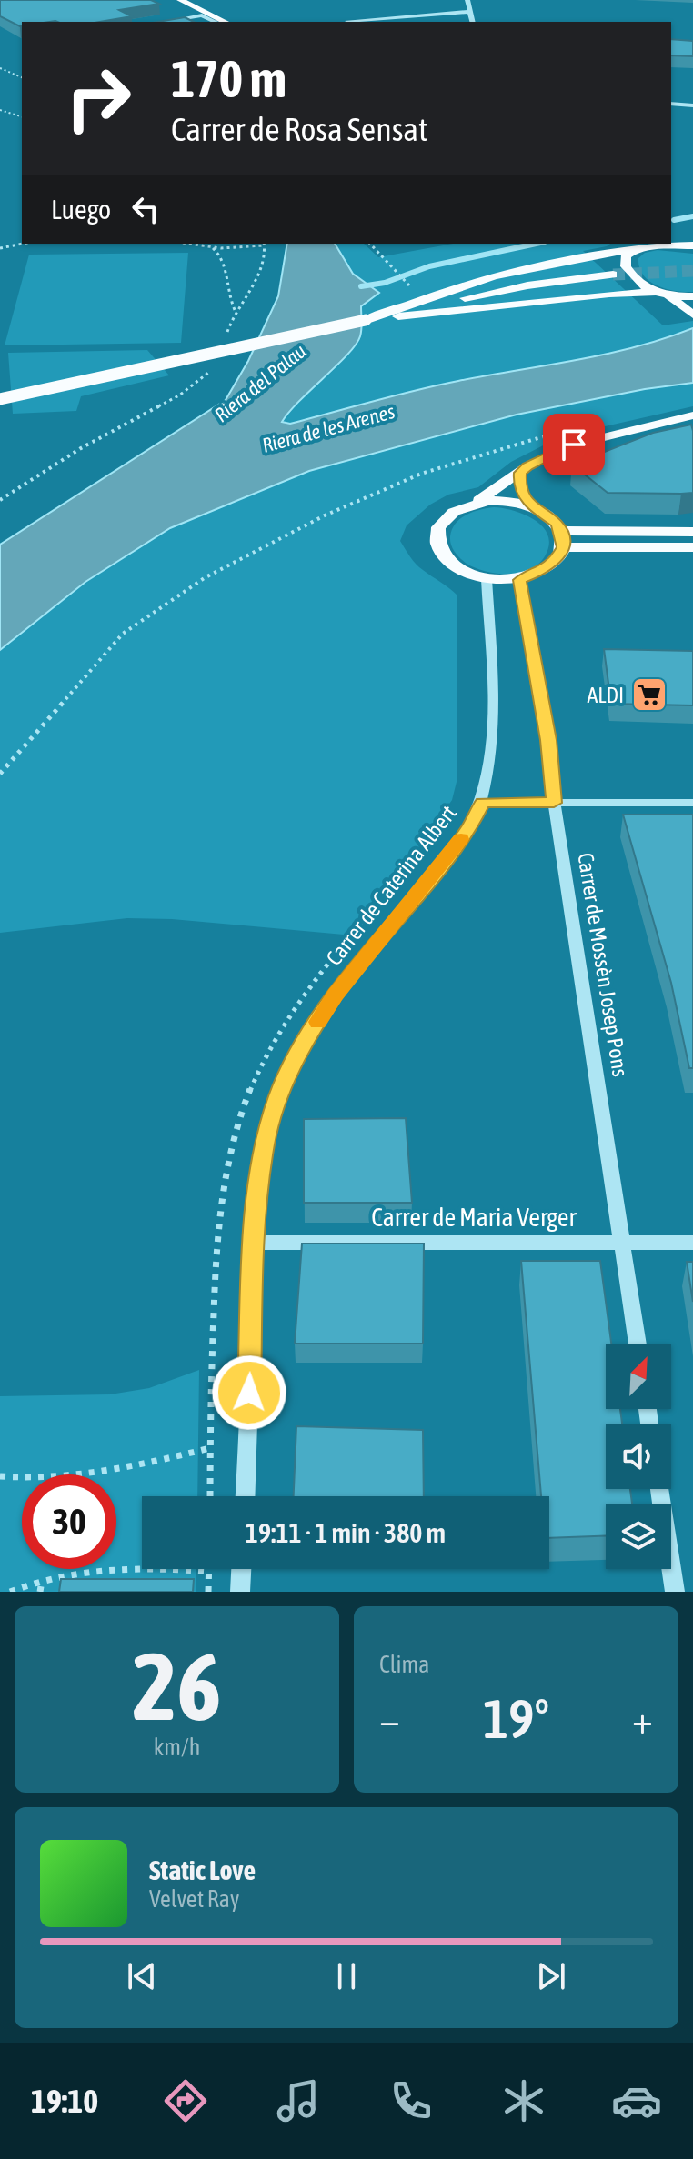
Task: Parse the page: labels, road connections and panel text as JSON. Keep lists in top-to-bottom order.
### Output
{
  "streets": {
    "street": ["Carrer de Caterina Albert", "Carrer de Mossèn Josep Pons", "Carrer de Maria Verger"]
  },
  "crossings": [
    ["Carrer de Caterina Albert", "Carrer de Mossèn Josep Pons"],
    ["Carrer de Caterina Albert", "Carrer de Maria Verger"],
    ["Carrer de Mossèn Josep Pons", "Carrer de Maria Verger"]
  ],
  "water": ["Riera del Palau", "Riera de les Arenes"],
  "places": {
    "supermarket": ["ALDI"]
  },
  "north": "top right",
  "page": {
    "turn": ["170 m", "Carrer de Rosa Sensat"],
    "then": "Luego",
    "limit": "30",
    "trip": "19:11 · 1 min · 380 m",
    "tile": [
      ["26", "km/h"],
      "Clima"
    ],
    "heat": ["−", "19°", "+"],
    "song": ["Static Love", "Velvet Ray"],
    "tabs": "19:10"
  }
}
